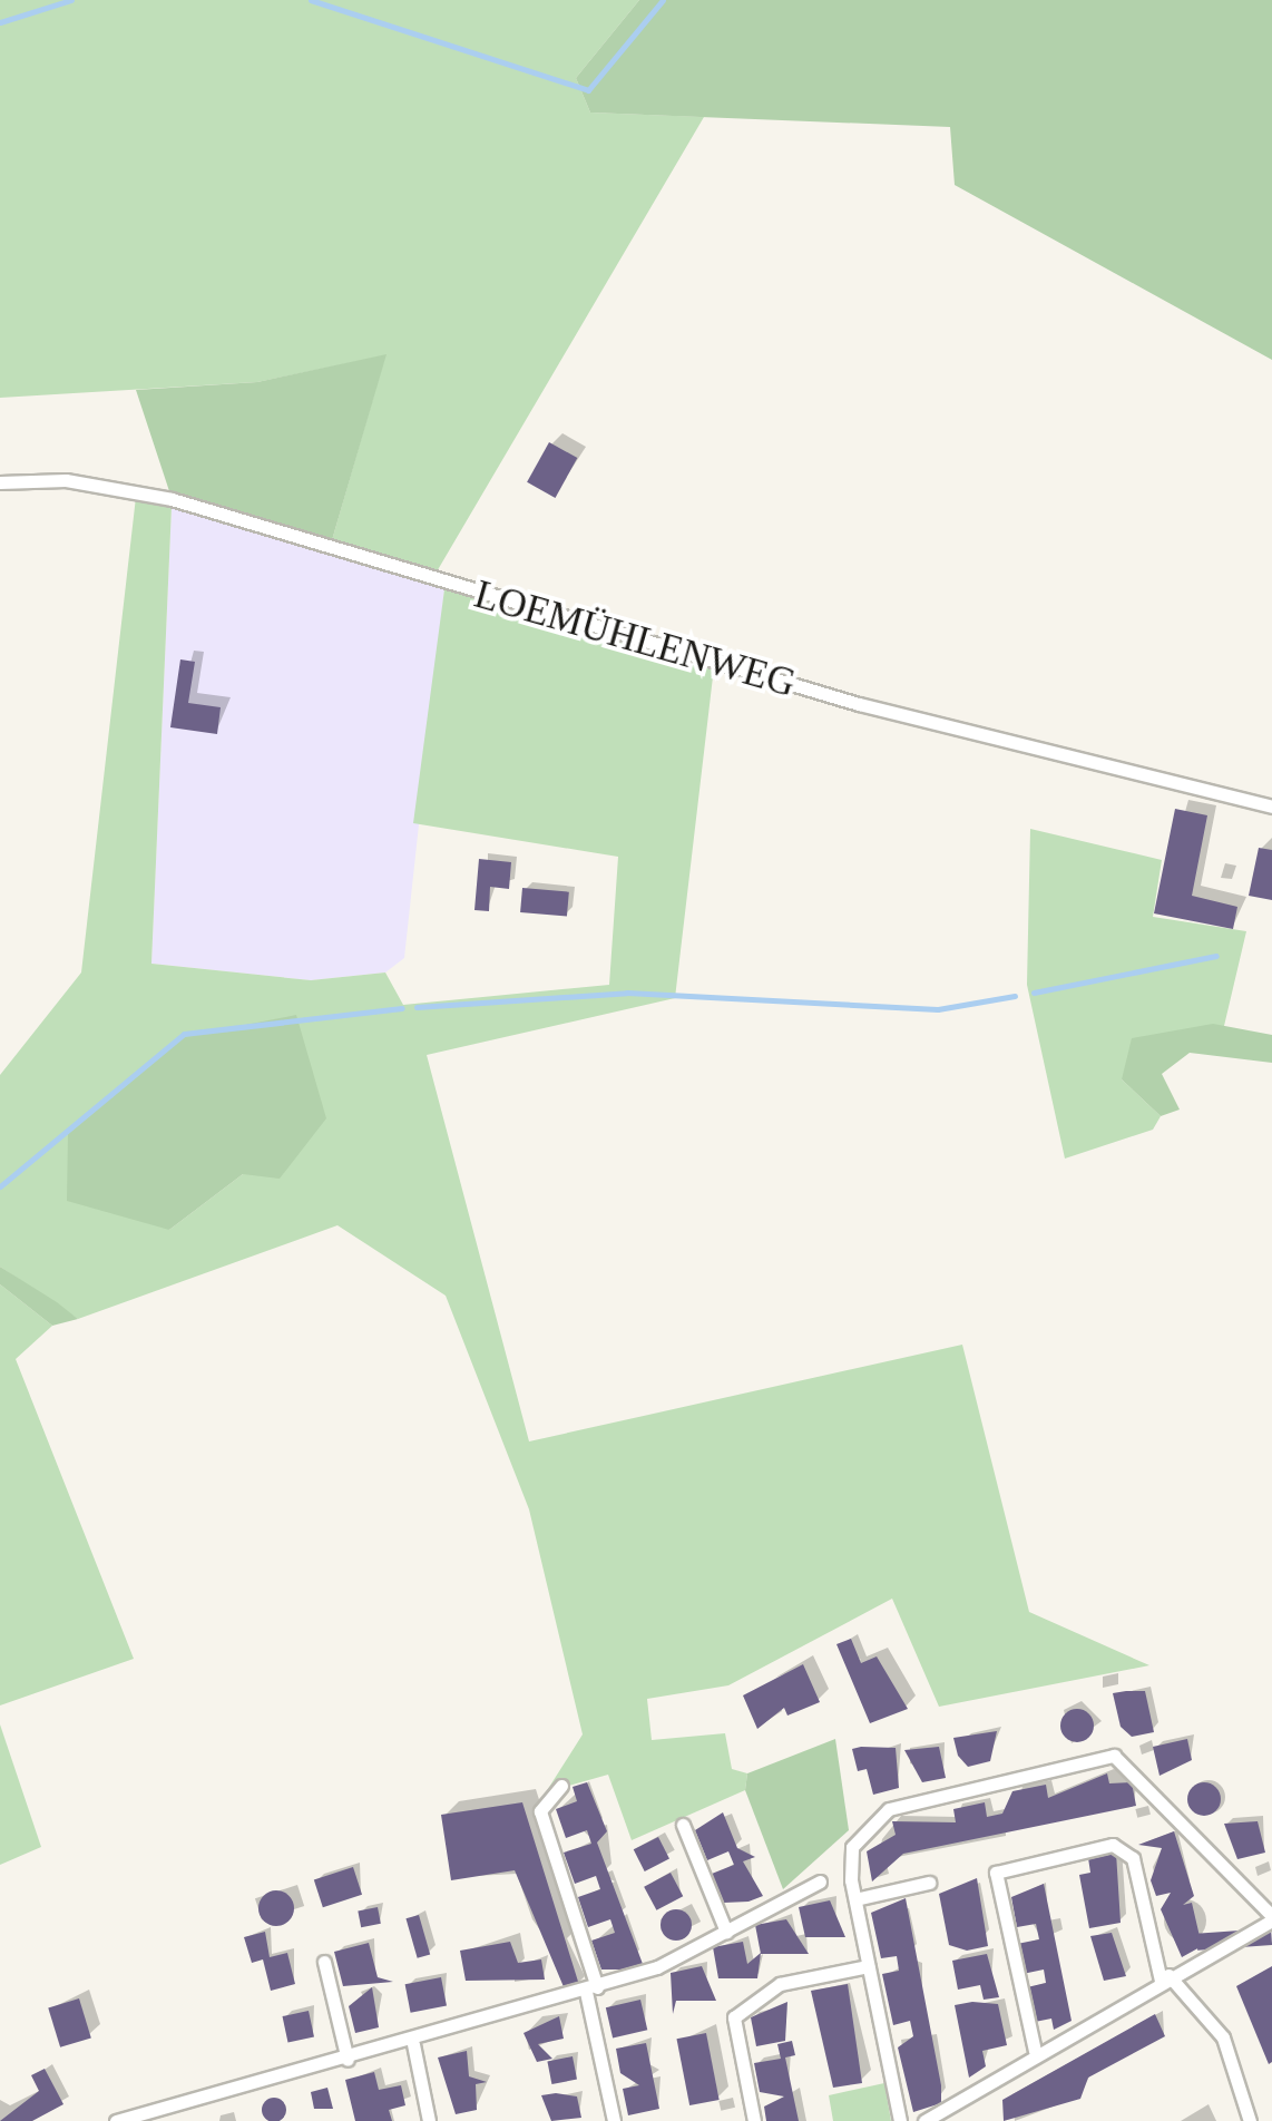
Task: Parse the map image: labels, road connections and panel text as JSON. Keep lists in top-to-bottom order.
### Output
{
  "streets": {
    "street": ["LOEMÜHLENWEG"]
  }
}
